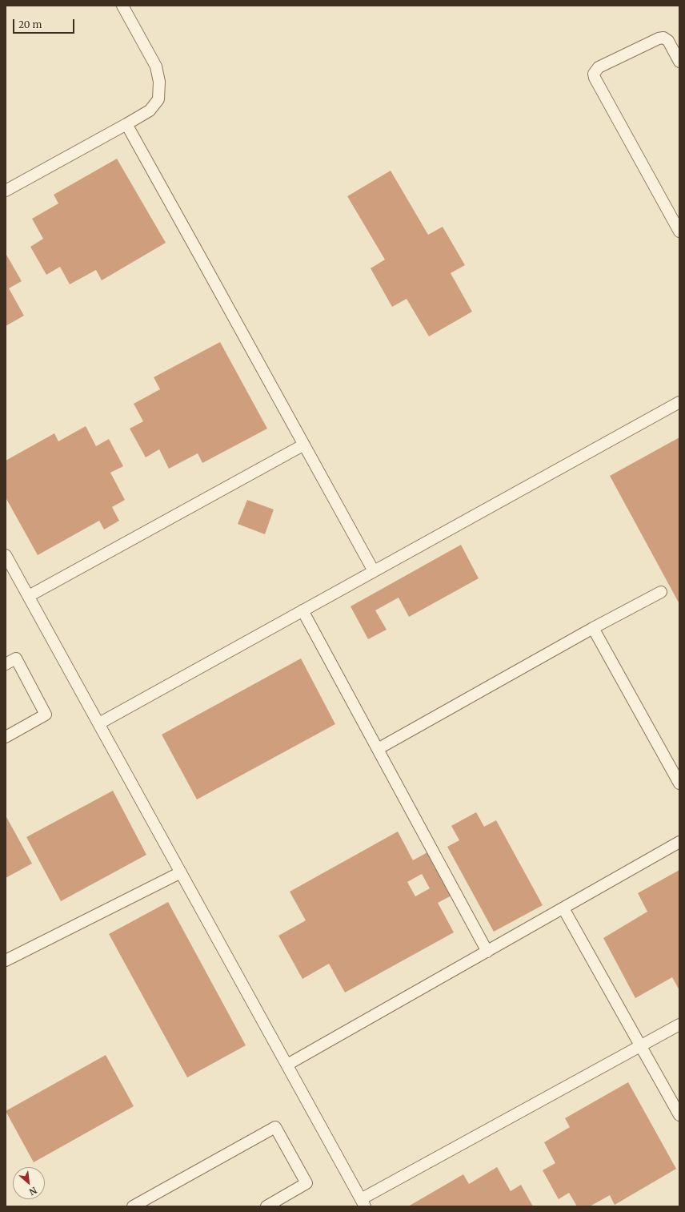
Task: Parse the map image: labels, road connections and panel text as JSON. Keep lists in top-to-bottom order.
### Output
{
  "scale_bar": "20 m",
  "north": "bottom right"
}
